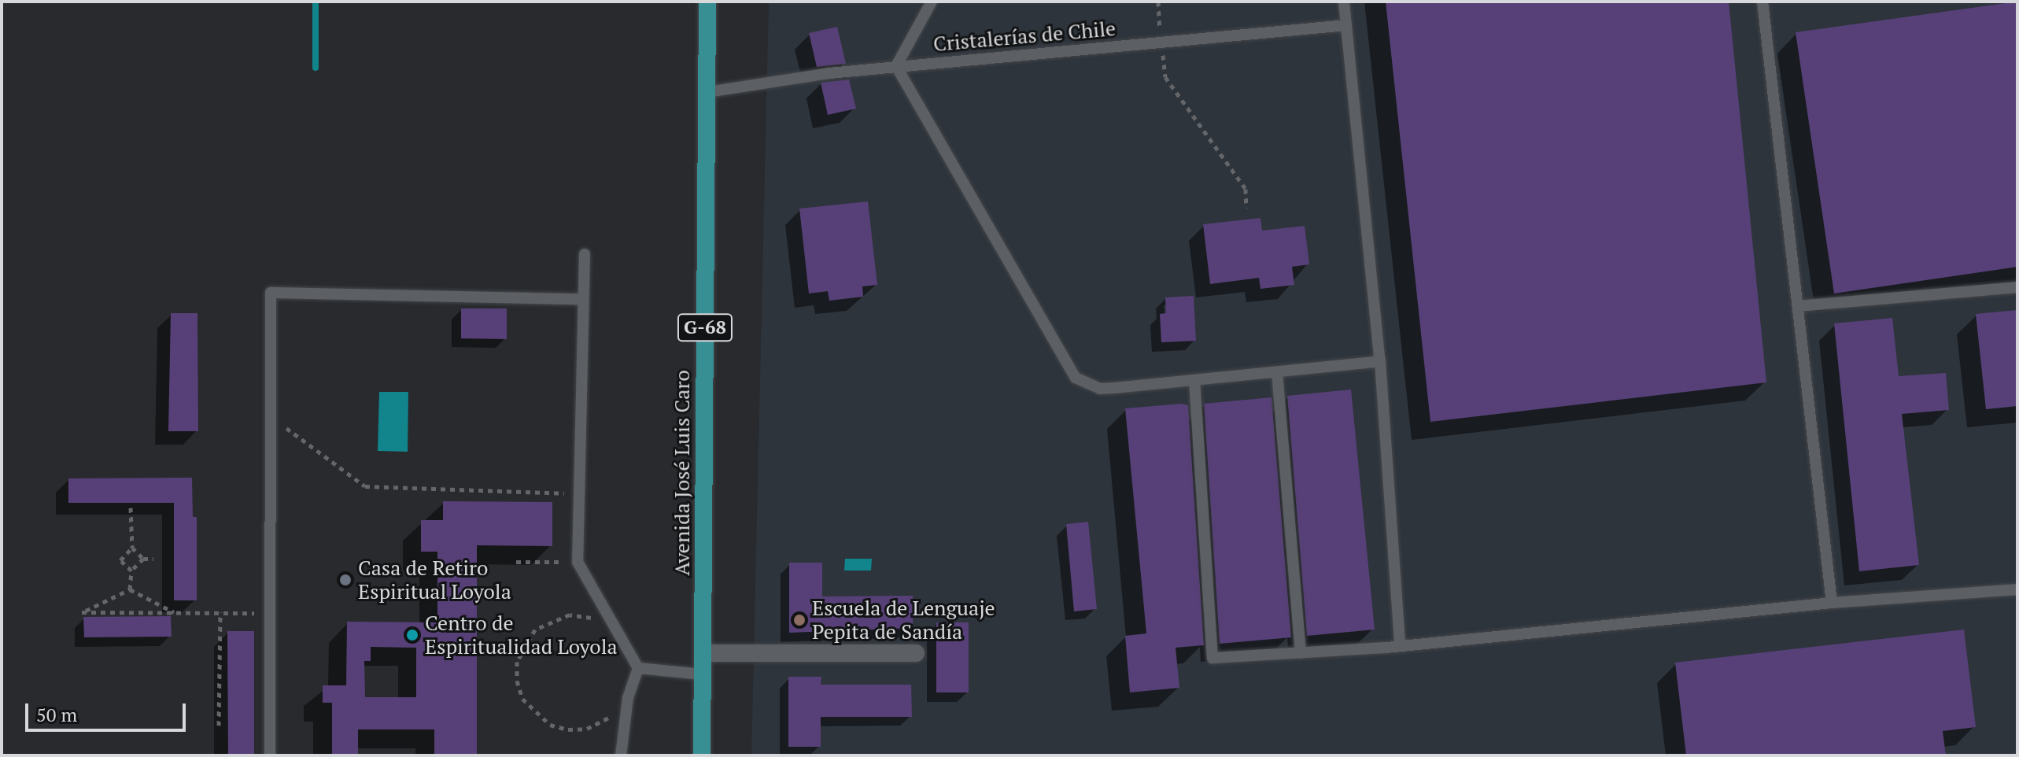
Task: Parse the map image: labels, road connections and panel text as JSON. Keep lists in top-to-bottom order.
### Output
{
  "streets": {
    "main road": ["G-68", "Avenida José Luis Caro"],
    "lane": ["Cristalerías de Chile"]
  },
  "crossings": [
    ["Cristalerías de Chile", "Avenida José Luis Caro"]
  ],
  "places": ["Casa de Retiro Espiritual Loyola", "Escuela de Lenguaje Pepita de Sandía", "Centro de Espiritualidad Loyola"],
  "scale_bar": "50 m"
}
